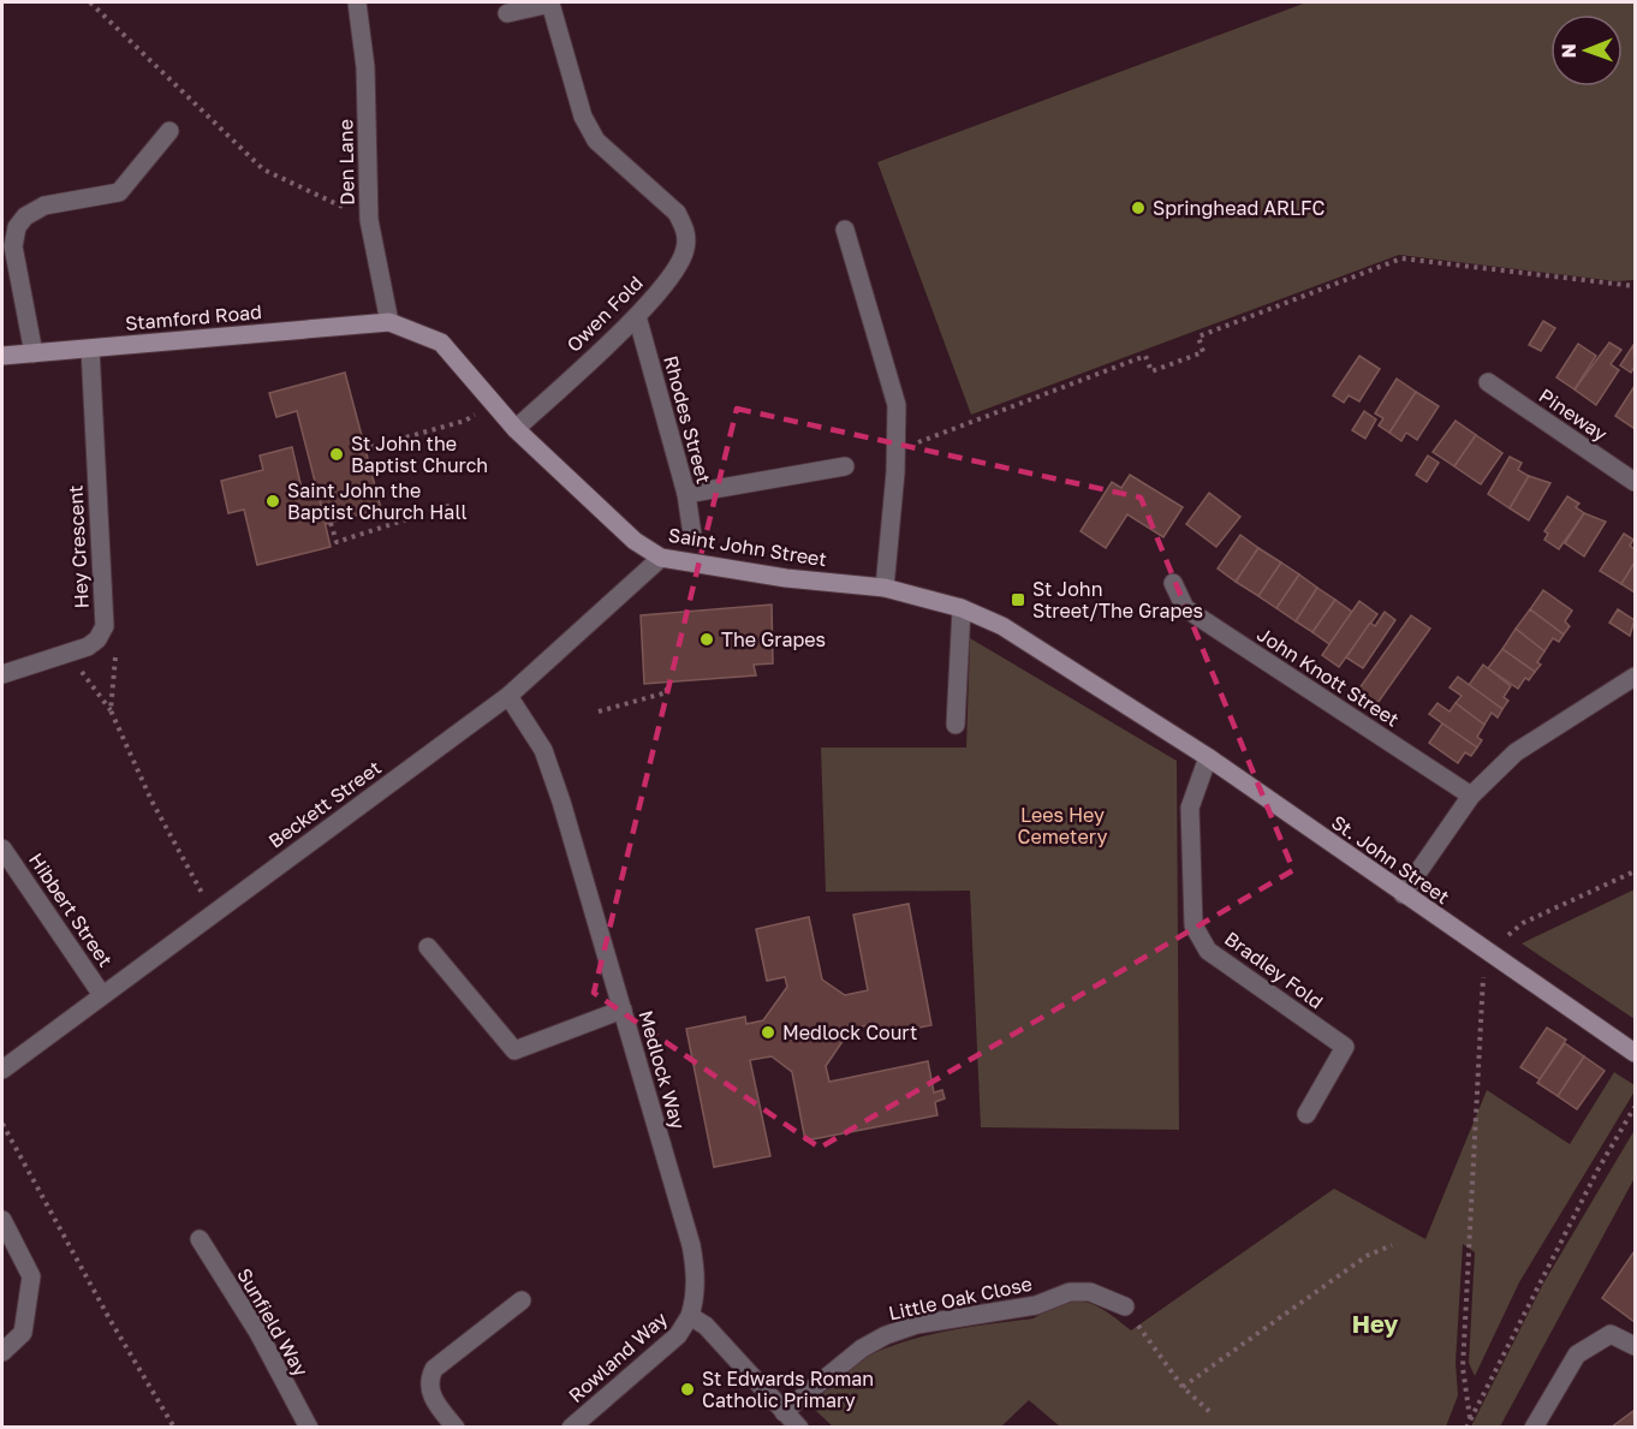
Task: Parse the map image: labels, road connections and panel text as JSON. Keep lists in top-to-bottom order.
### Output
{
  "streets": {
    "street": [
      "Den Lane",
      "Owen Fold",
      "Stamford Road",
      "Pineway",
      "Rhodes Street",
      "Hey Crescent",
      "Saint John Street",
      "John Knott Street",
      "Beckett Street",
      "St. John Street",
      "Hibbert Street",
      "Bradley Fold",
      "Medlock Way",
      "Little Oak Close",
      "Sunfield Way",
      "Rowland Way"
    ]
  },
  "crossings": [
    ["Den Lane", "Stamford Road"],
    ["Den Lane", "Saint John Street"],
    ["Owen Fold", "Rhodes Street"],
    ["Owen Fold", "Saint John Street"],
    ["Stamford Road", "Hey Crescent"],
    ["Stamford Road", "Saint John Street"],
    ["Saint John Street", "Beckett Street"],
    ["Saint John Street", "St. John Street"],
    ["Beckett Street", "Hibbert Street"],
    ["Beckett Street", "Medlock Way"],
    ["St. John Street", "Bradley Fold"],
    ["Medlock Way", "Rowland Way"]
  ],
  "districts": ["Hey"],
  "parks": ["Lees Hey Cemetery"],
  "places": {
    "other": [
      "Springhead ARLFC",
      "St John the Baptist Church",
      "Saint John the Baptist Church Hall",
      "The Grapes",
      "Medlock Court",
      "St Edwards Roman Catholic Primary"
    ],
    "transit": ["St John Street/The Grapes"]
  },
  "north": "left"
}
